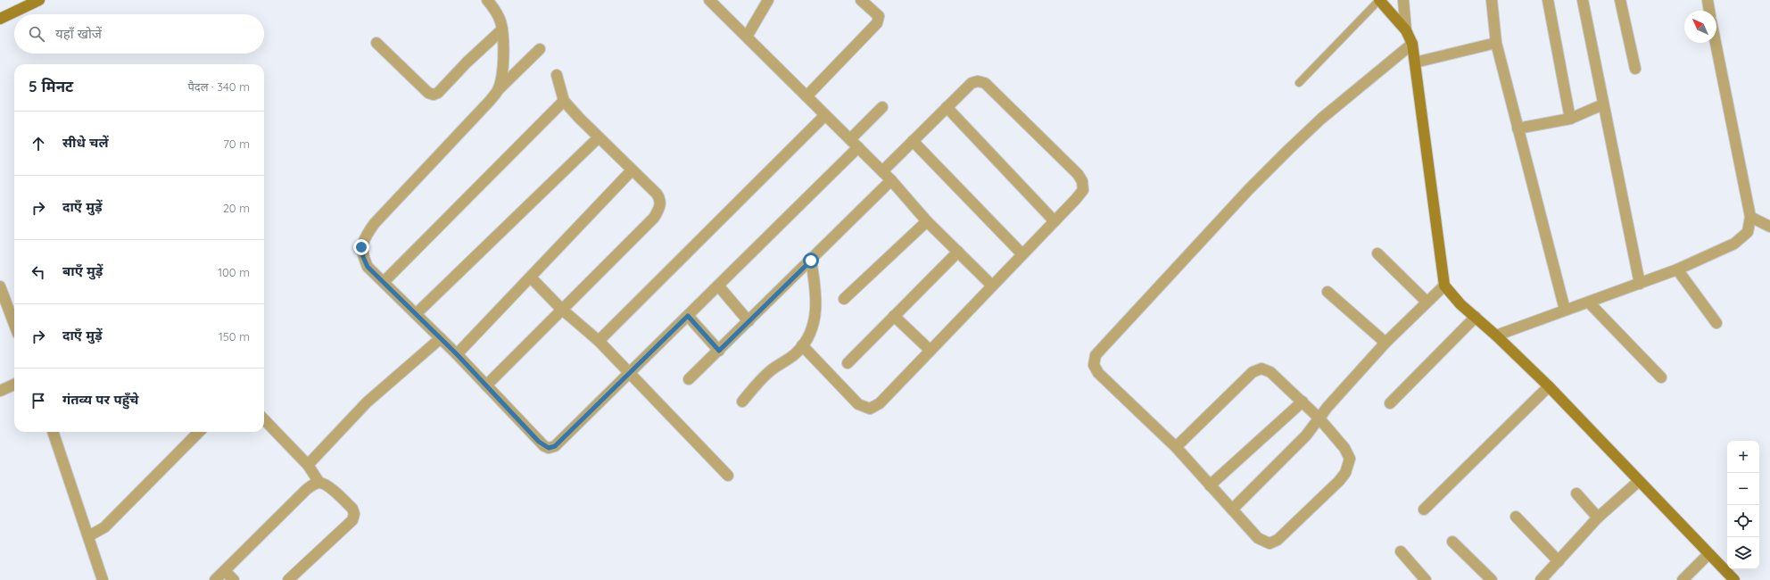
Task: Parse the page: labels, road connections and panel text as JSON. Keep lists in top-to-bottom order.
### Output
{
  "north": "top left",
  "page": {
    "search": "यहाँ खोजें",
    "heading": ["5 मिनट", "पैदल · 340 m"],
    "list": [
      ["सीधे चलें", "70 m"],
      ["दाएँ मुड़ें", "20 m"],
      ["बाएँ मुड़ें", "100 m"],
      ["दाएँ मुड़ें", "150 m"],
      "गंतव्य पर पहुँचे"
    ],
    "map_buttons": ["+", "−"]
  }
}
